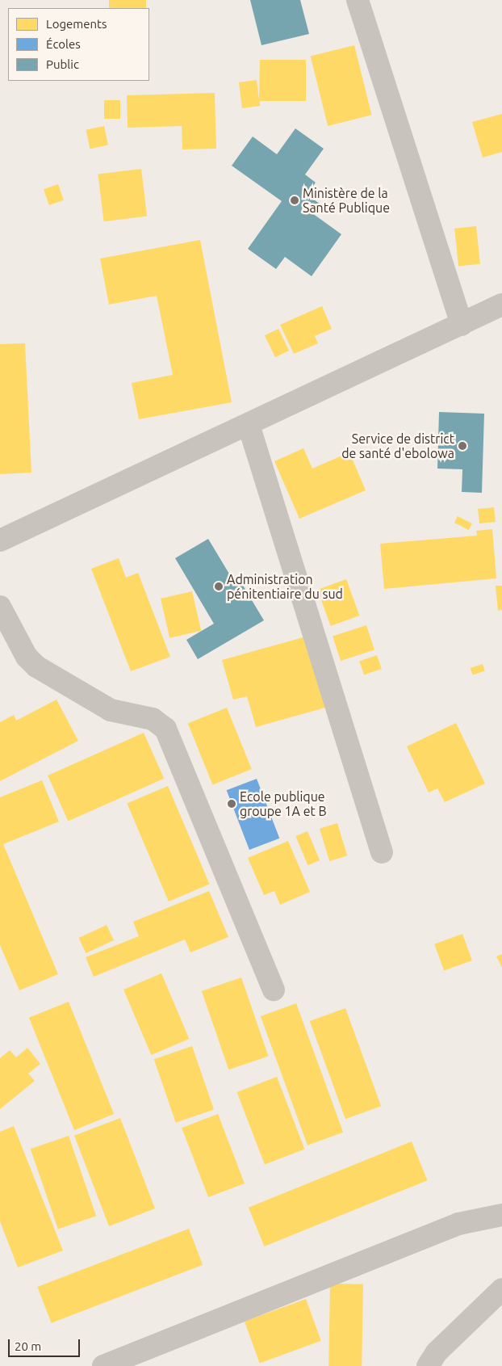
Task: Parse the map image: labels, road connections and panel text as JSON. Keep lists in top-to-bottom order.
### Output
{
  "places": [
    "Ministère de la Santé Publique",
    "Service de district de santé d'ebolowa",
    "Administration pénitentiaire du sud",
    "Ecole publique groupe 1A et B"
  ],
  "legend": ["Logements", "Écoles", "Public"],
  "scale_bar": "20 m"
}
